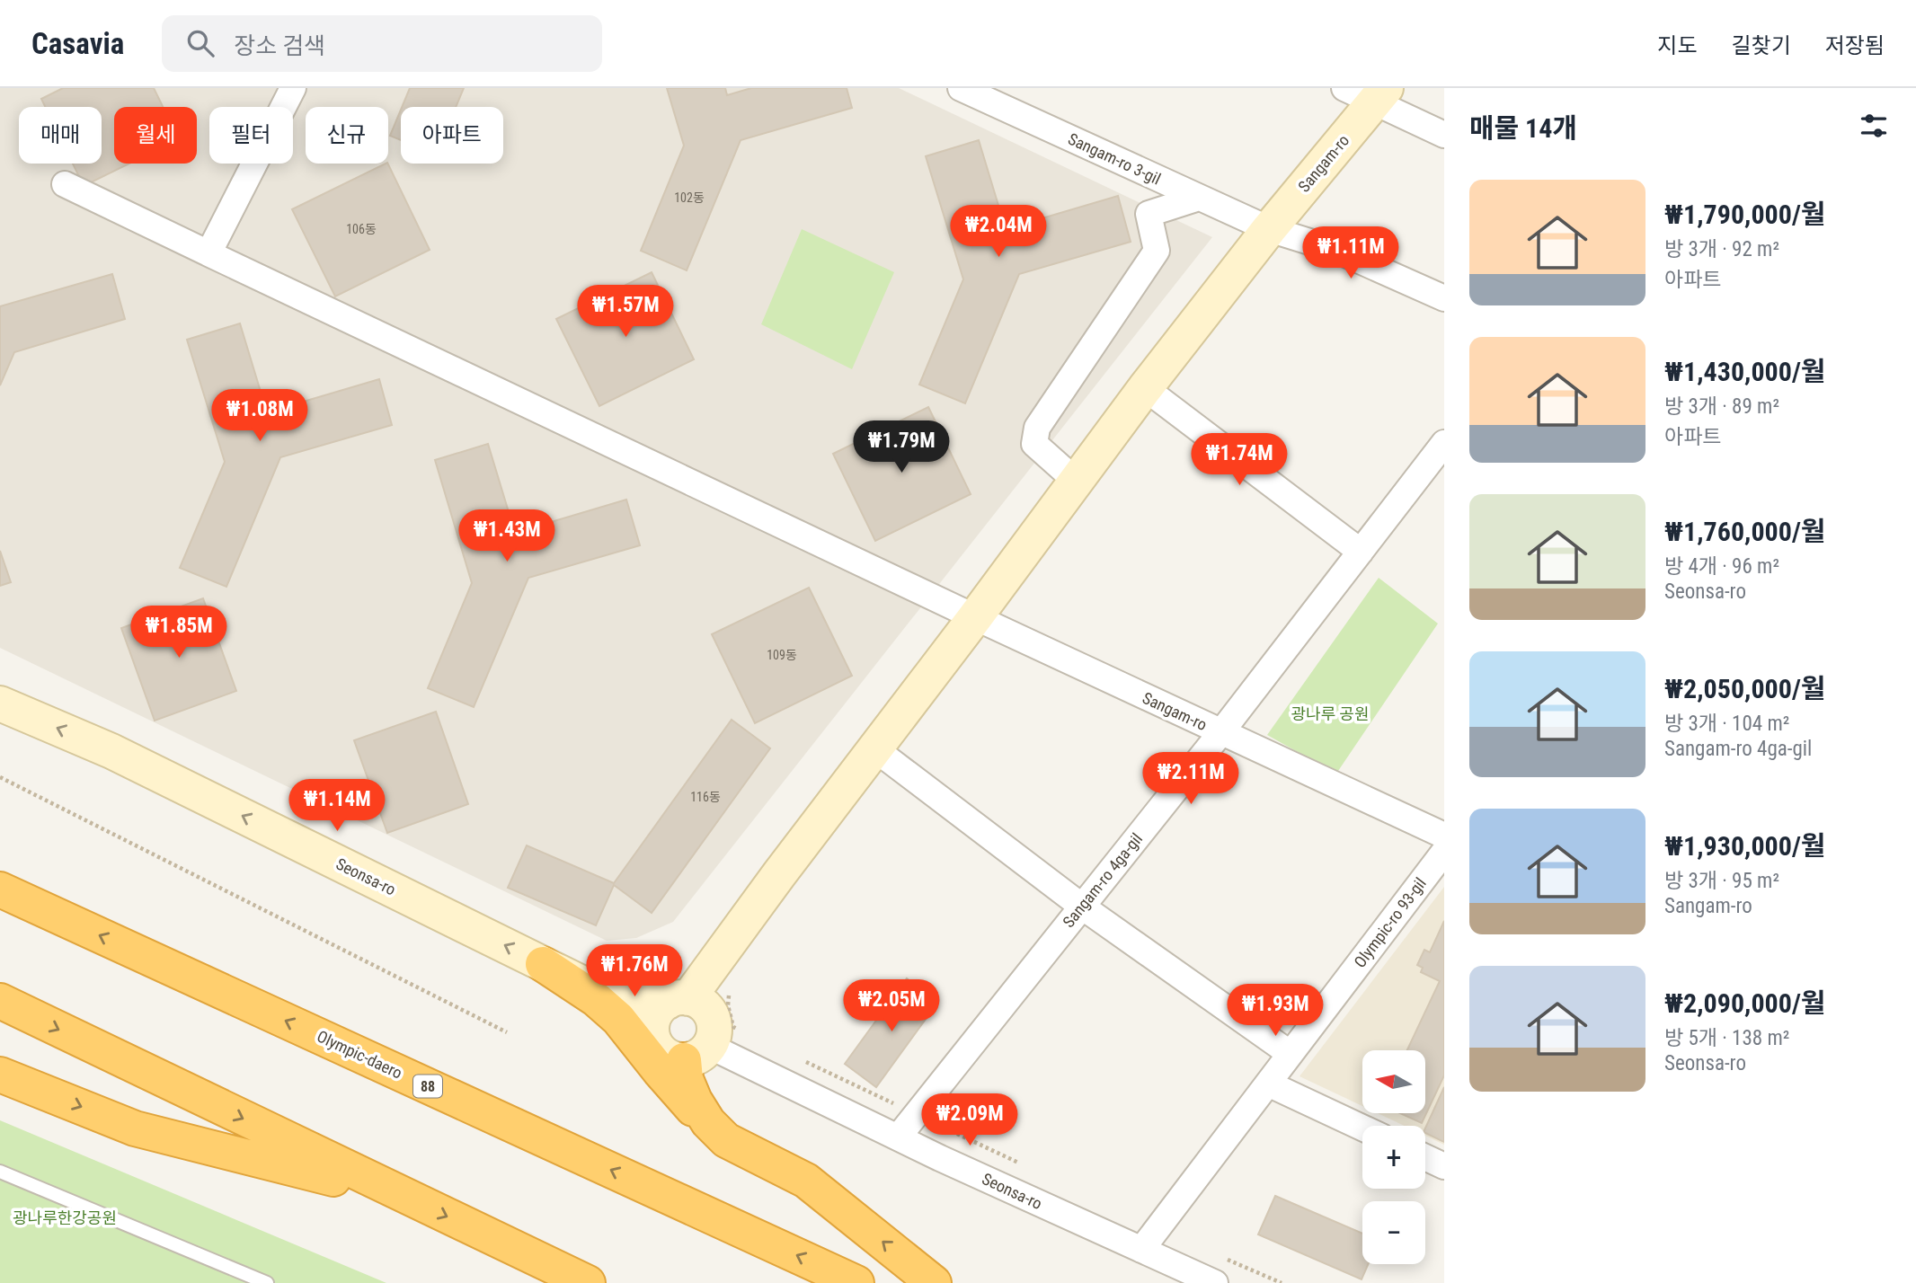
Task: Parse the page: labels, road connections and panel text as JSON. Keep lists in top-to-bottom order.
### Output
{
  "streets": {
    "highway": ["Olympic-daero", "88"],
    "street": [
      "Sangam-ro 3-gil",
      "Sangam-ro",
      "Seonsa-ro",
      "Sangam-ro 4ga-gil",
      "Olympic-ro 93-gil"
    ]
  },
  "crossings": [
    ["Sangam-ro 3-gil", "Sangam-ro"],
    ["Sangam-ro", "Seonsa-ro"],
    ["Sangam-ro", "Sangam-ro 4ga-gil"],
    ["Seonsa-ro", "Sangam-ro 4ga-gil"],
    ["Seonsa-ro", "Olympic-ro 93-gil"]
  ],
  "one_way": ["Seonsa-ro"],
  "parks": ["광나루 공원", "광나루한강공원"],
  "house_numbers": [
    "102동",
    "106동",
    "109동",
    "116동"
  ],
  "north": "left",
  "page": {
    "header": "Casavia",
    "search": "장소 검색",
    "nav": ["지도", "길찾기", "저장됨"],
    "heading": "매물 14개",
    "chip": [
      "매매",
      "월세",
      "필터",
      "신규",
      "아파트"
    ],
    "list": [
      {
        "name": "₩1,790,000/월",
        "note": "방 3개 · 92 m² · 아파트"
      },
      {
        "name": "₩1,430,000/월",
        "note": "방 3개 · 89 m² · 아파트"
      },
      {
        "name": "₩1,760,000/월",
        "note": "방 4개 · 96 m² · Seonsa-ro"
      },
      {
        "name": "₩2,050,000/월",
        "note": "방 3개 · 104 m² · Sangam-ro 4ga-gil"
      },
      {
        "name": "₩1,930,000/월",
        "note": "방 3개 · 95 m² · Sangam-ro"
      },
      {
        "name": "₩2,090,000/월",
        "note": "방 5개 · 138 m² · Seonsa-ro"
      }
    ],
    "price": [
      "₩2.04M",
      "₩1.11M",
      "₩1.57M",
      "₩1.08M",
      "₩1.79M",
      "₩1.74M",
      "₩1.43M",
      "₩1.85M",
      "₩2.11M",
      "₩1.14M",
      "₩1.76M",
      "₩2.05M",
      "₩1.93M",
      "₩2.09M"
    ],
    "map_buttons": ["+", "−"]
  }
}
